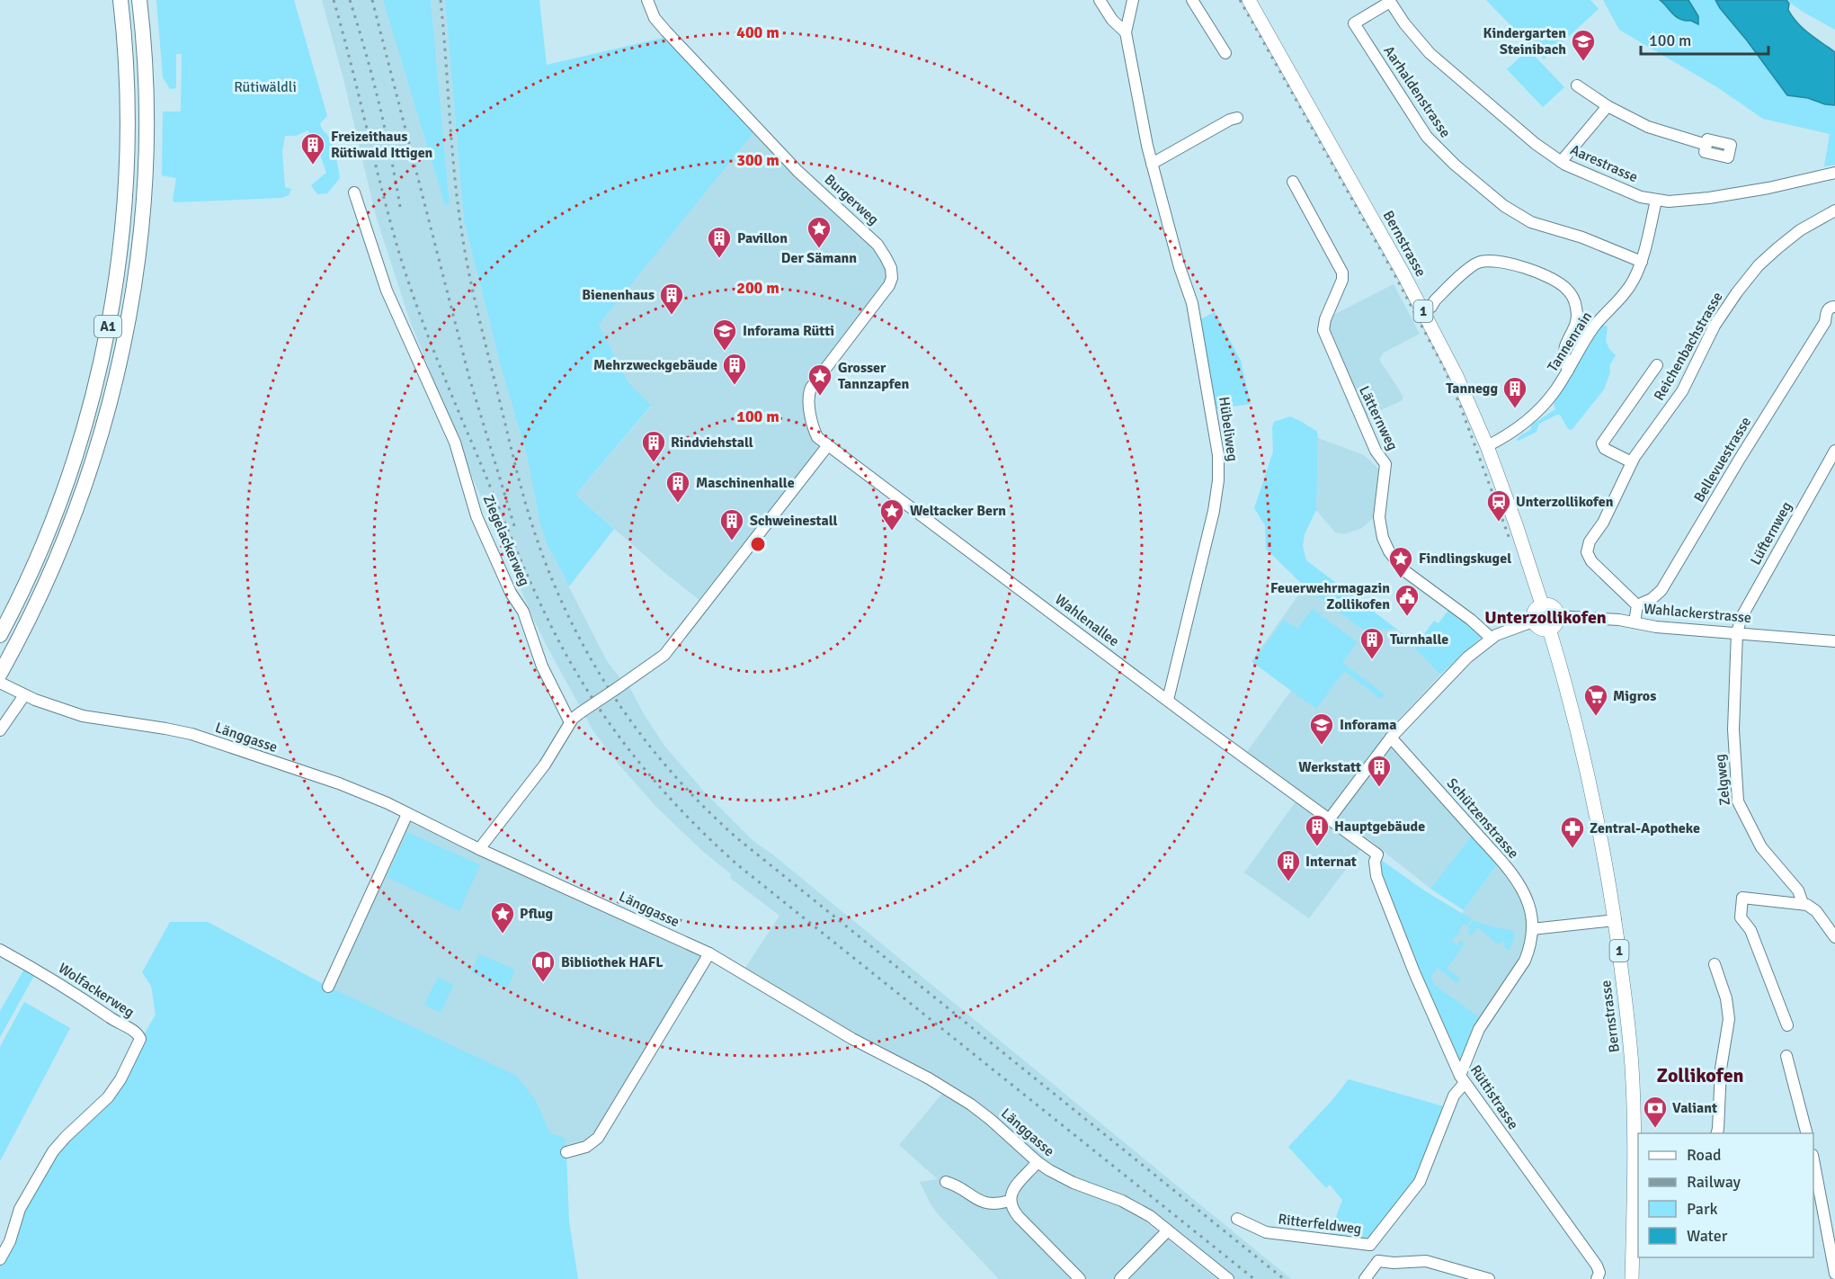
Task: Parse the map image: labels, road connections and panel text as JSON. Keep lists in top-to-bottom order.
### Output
{
  "streets": {
    "highway": ["A1"],
    "main road": ["Bernstrasse", "1"],
    "street": [
      "Aarhaldenstrasse",
      "Aarestrasse",
      "Burgerweg",
      "Tannenrain",
      "Reichenbachstrasse",
      "Lätternweg",
      "Hübeliweg",
      "Bellevuestrasse",
      "Lüfternweg",
      "Ziegelackerweg",
      "Wahlackerstrasse",
      "Wahlenallee",
      "Länggasse",
      "Zelgweg",
      "Schützenstrasse",
      "Wolfackerweg",
      "Rüttistrasse",
      "Ritterfeldweg"
    ]
  },
  "crossings": [
    ["Aarhaldenstrasse", "Aarestrasse"],
    ["Aarhaldenstrasse", "Tannenrain"],
    ["Aarestrasse", "Tannenrain"],
    ["Burgerweg", "Wahlenallee"],
    ["Bernstrasse", "Tannenrain"],
    ["Bernstrasse", "Wahlackerstrasse"],
    ["A1", "Länggasse"],
    ["Reichenbachstrasse", "Bellevuestrasse"],
    ["Hübeliweg", "Wahlenallee"],
    ["Lüfternweg", "Wahlackerstrasse"],
    ["Lüfternweg", "Zelgweg"],
    ["Wahlackerstrasse", "Zelgweg"],
    ["Wahlenallee", "Rüttistrasse"],
    ["Schützenstrasse", "Rüttistrasse"],
    ["Schützenstrasse", "Ritterfeldweg"]
  ],
  "districts": ["Unterzollikofen", "Zollikofen"],
  "parks": ["Rütiwäldli"],
  "places": {
    "school or university": ["Kindergarten Steinibach", "Inforama Rütti", "Inforama"],
    "building": [
      "Freizeithaus Rütiwald Ittigen",
      "Pavillon",
      "Bienenhaus",
      "Mehrzweckgebäude",
      "Tannegg",
      "Rindviehstall",
      "Maschinenhalle",
      "Schweinestall",
      "Turnhalle",
      "Werkstatt",
      "Hauptgebäude",
      "Internat"
    ],
    "place": [
      "Der Sämann",
      "Grosser Tannzapfen",
      "Weltacker Bern",
      "Findlingskugel",
      "Pflug"
    ],
    "station": ["Unterzollikofen"],
    "public building": ["Feuerwehrmagazin Zollikofen"],
    "supermarket": ["Migros"],
    "pharmacy": ["Zentral-Apotheke"],
    "library": ["Bibliothek HAFL"],
    "bank": ["Valiant"]
  },
  "legend": [
    "Road",
    "Railway",
    "Park",
    "Water"
  ],
  "scale_bar": "100 m",
  "rings": [
    "400 m",
    "300 m",
    "200 m",
    "100 m"
  ]
}
